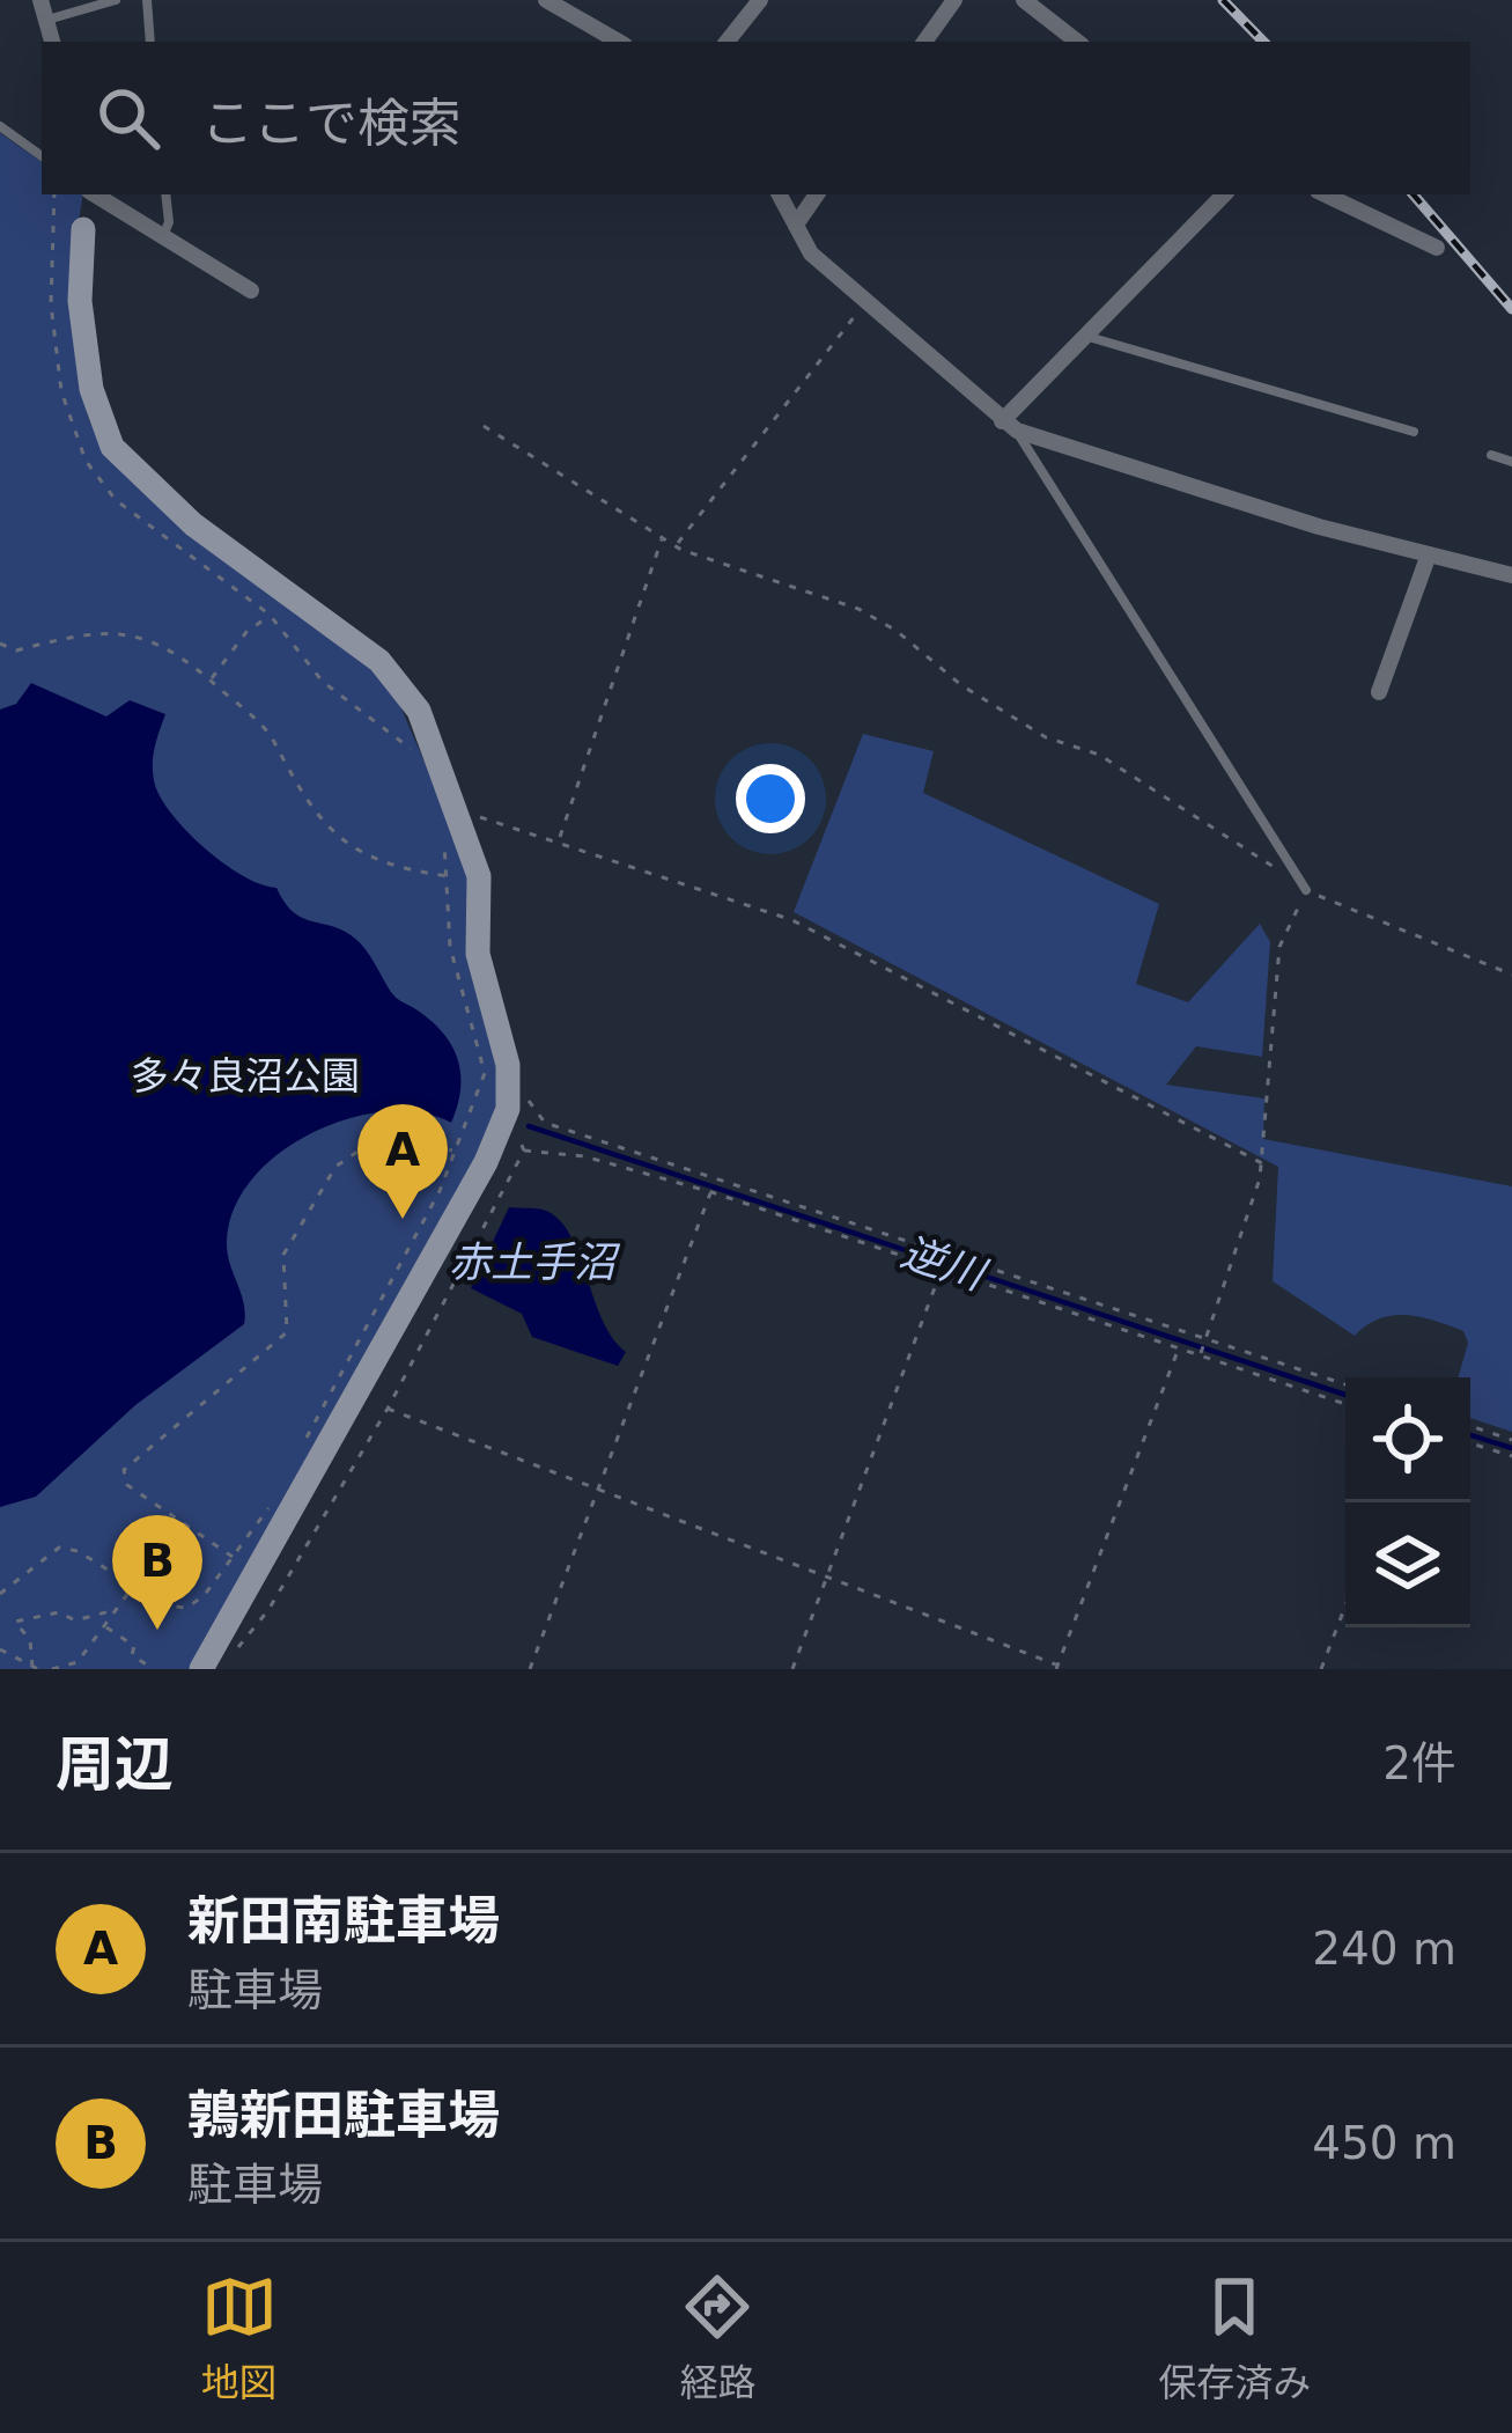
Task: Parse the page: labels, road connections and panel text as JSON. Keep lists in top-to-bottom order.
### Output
{
  "water": ["赤土手沼", "逆川"],
  "parks": ["多々良沼公園"],
  "page": {
    "search": "ここで検索",
    "pins": ["A", "B"],
    "heading": ["周辺", "2件"],
    "list": [
      {
        "mark": "A",
        "name": "新田南駐車場",
        "note": "駐車場",
        "value": "240 m"
      },
      {
        "mark": "B",
        "name": "鶉新田駐車場",
        "note": "駐車場",
        "value": "450 m"
      }
    ],
    "nav": ["地図", "経路", "保存済み"]
  }
}
